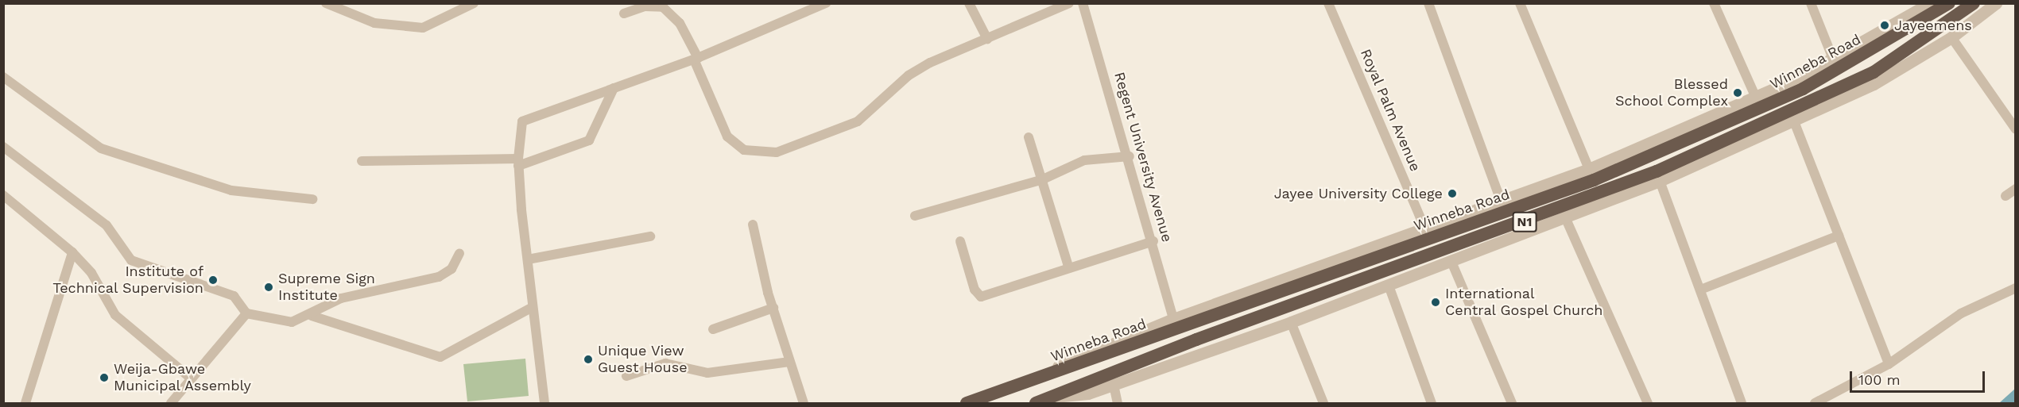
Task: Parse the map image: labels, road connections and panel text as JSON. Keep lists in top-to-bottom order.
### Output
{
  "streets": {
    "highway": ["Winneba Road", "N1"],
    "street": ["Royal Palm Avenue", "Regent University Avenue"]
  },
  "places": [
    "Jayeemens",
    "Blessed School Complex",
    "Jayee University College",
    "Institute of Technical Supervision",
    "Supreme Sign Institute",
    "International Central Gospel Church",
    "Unique View Guest House",
    "Weija-Gbawe Municipal Assembly"
  ],
  "scale_bar": "100 m"
}
